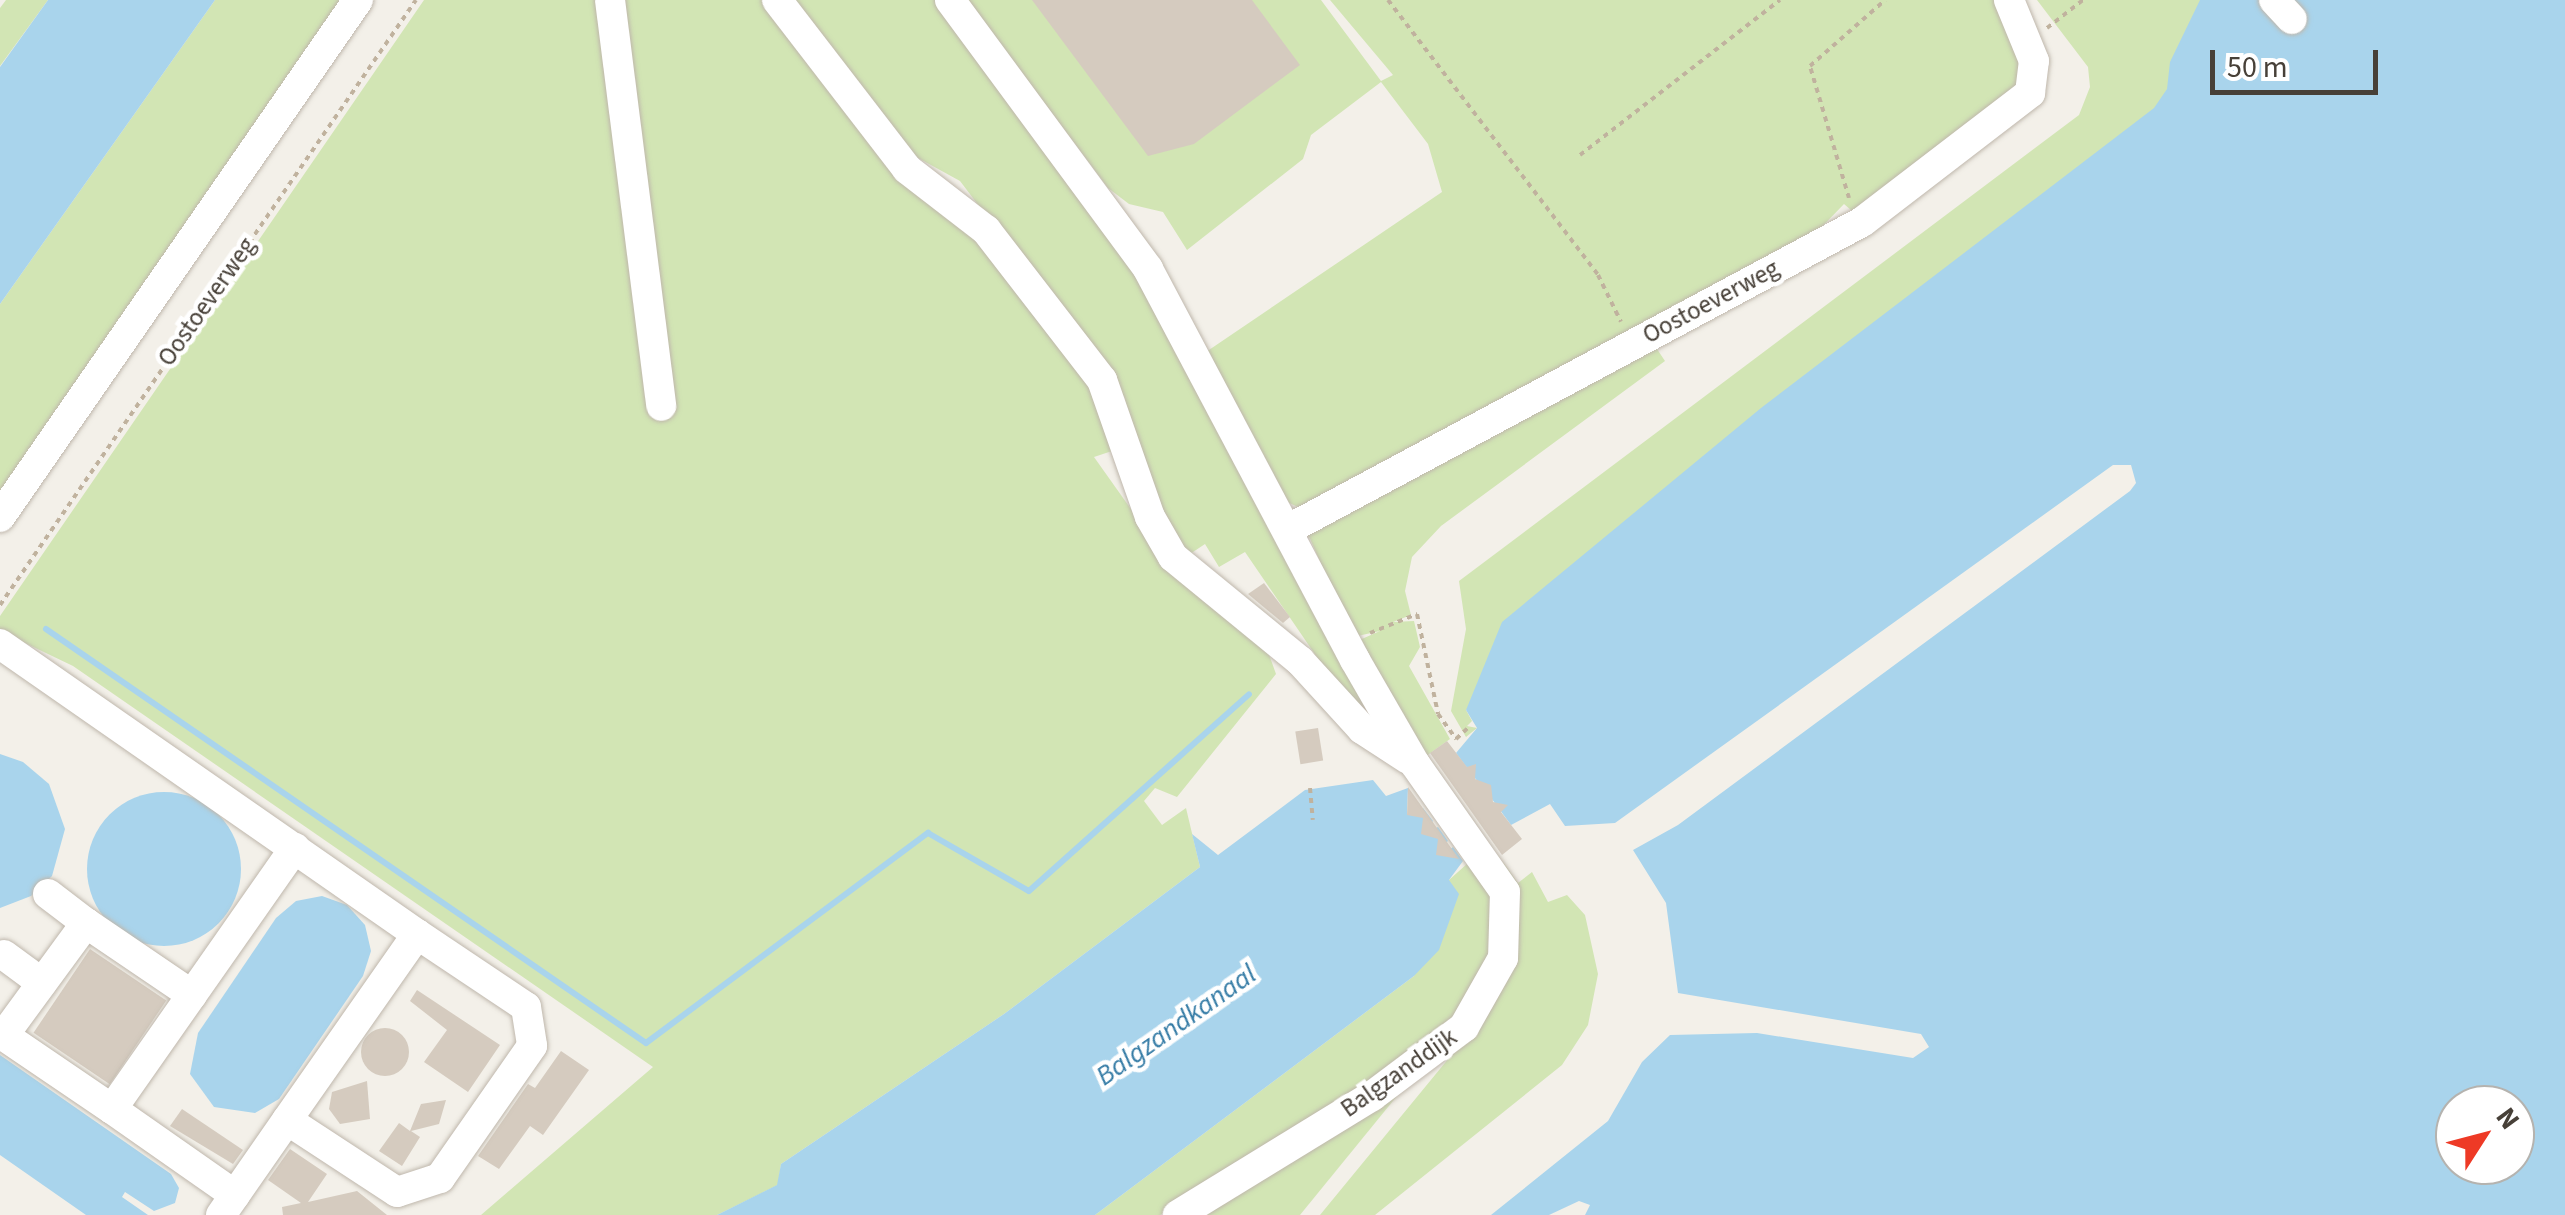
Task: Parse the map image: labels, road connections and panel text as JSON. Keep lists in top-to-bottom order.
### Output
{
  "streets": {
    "street": ["Oostoeverweg", "Balgzanddijk"]
  },
  "water": ["Balgzandkanaal"],
  "scale_bar": "50 m",
  "north": "top right"
}
